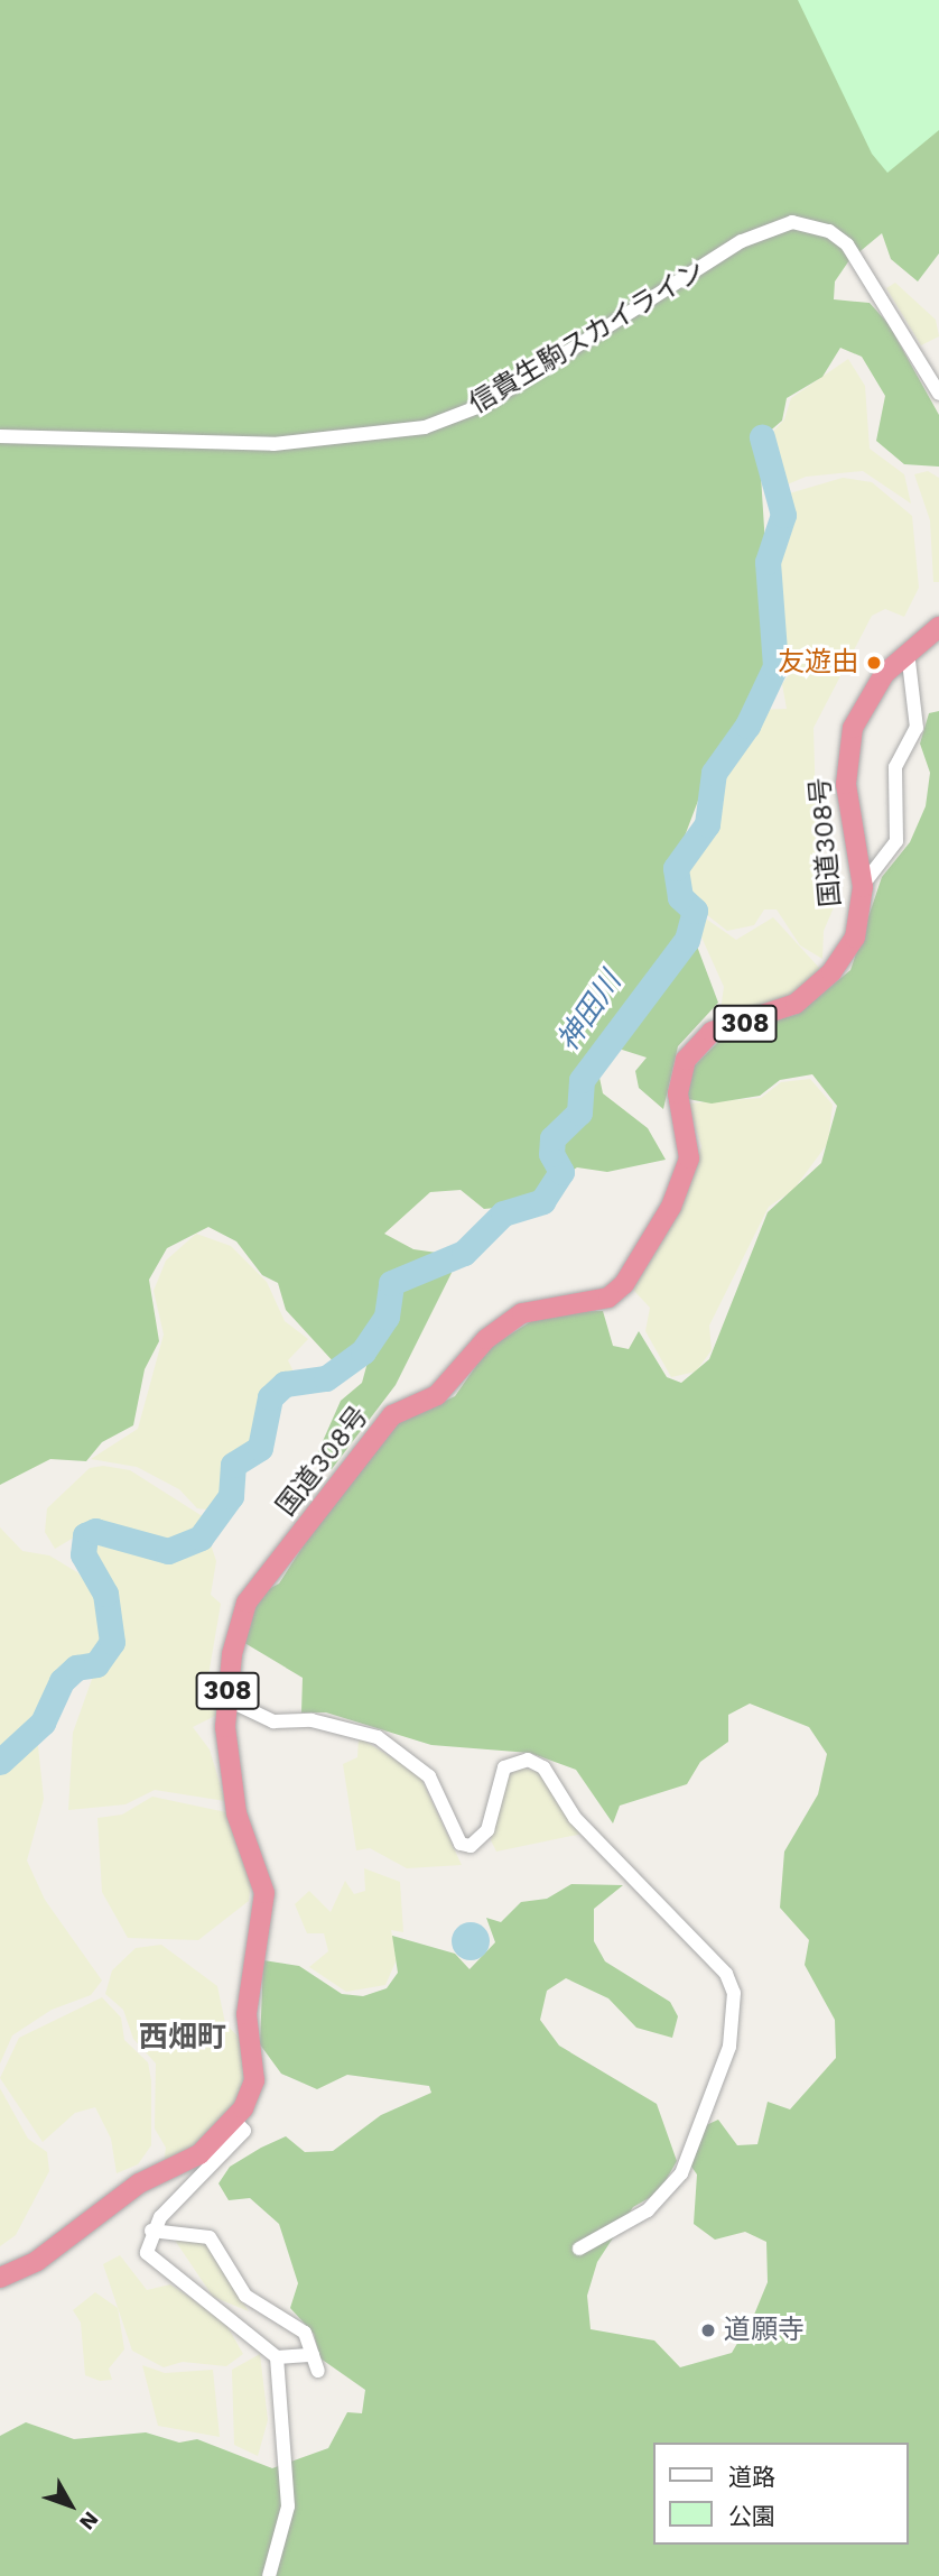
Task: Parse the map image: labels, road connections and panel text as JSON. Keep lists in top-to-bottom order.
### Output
{
  "streets": {
    "highway": ["国道308号", "308"],
    "street": ["信貴生駒スカイライン"]
  },
  "districts": ["西畑町"],
  "water": ["神田川"],
  "places": ["友遊由", "道願寺"],
  "legend": ["道路", "公園"],
  "north": "bottom right"
}
